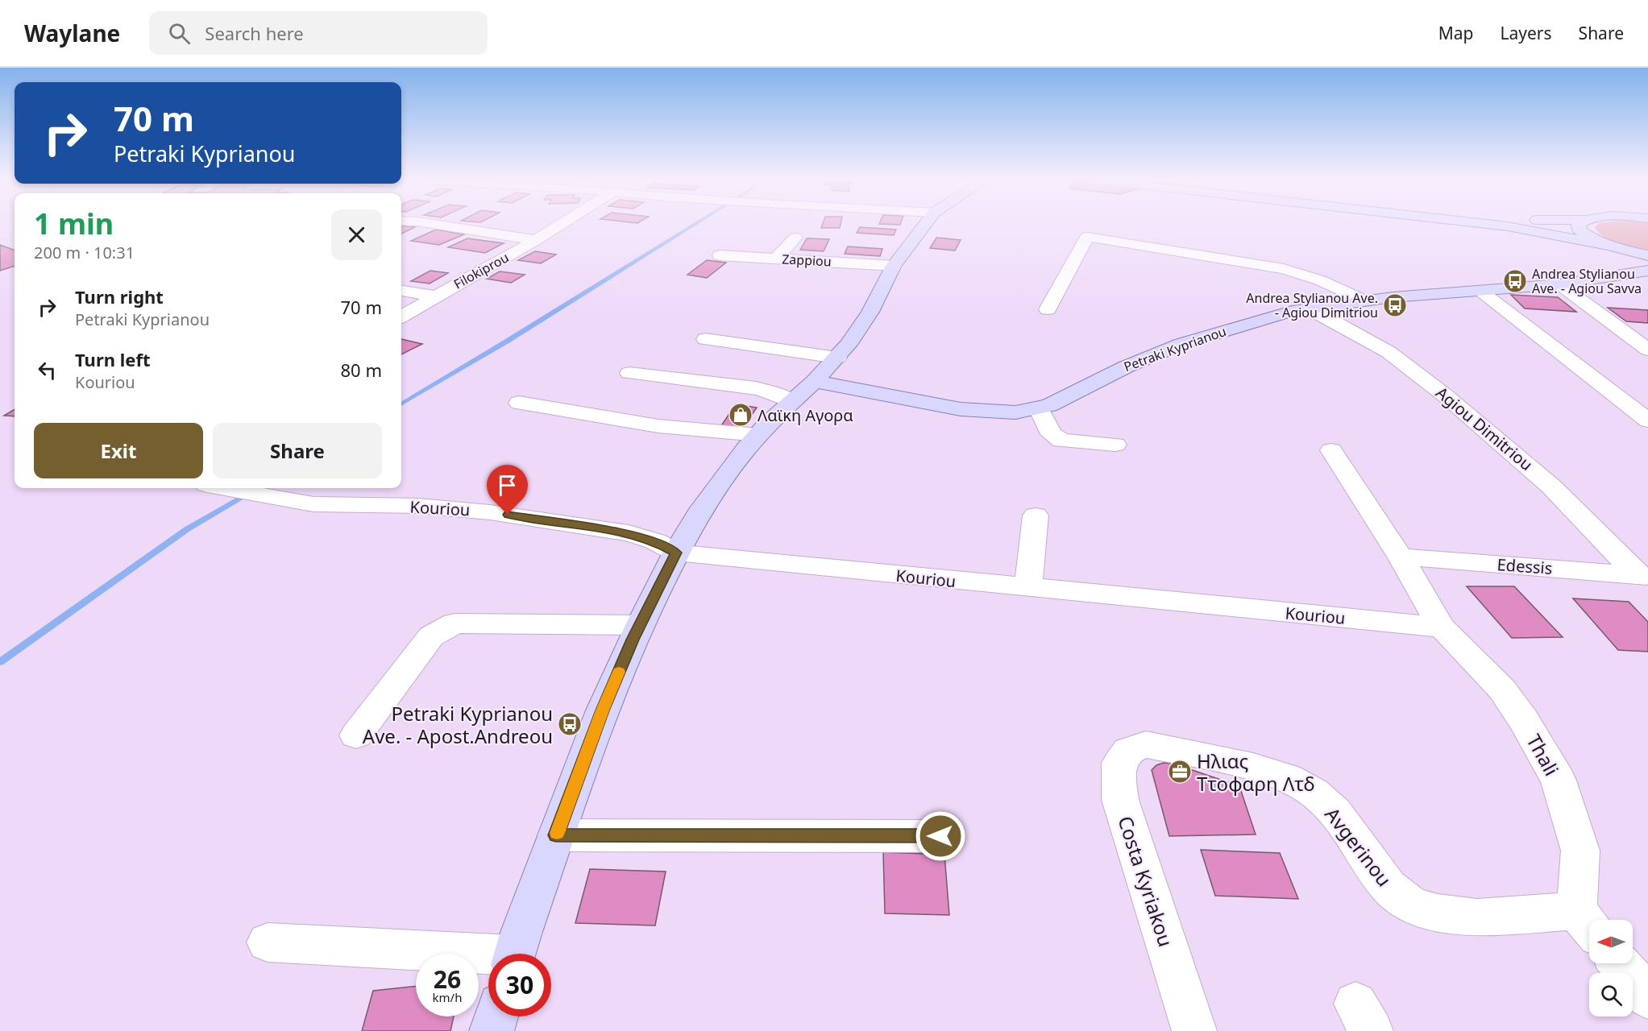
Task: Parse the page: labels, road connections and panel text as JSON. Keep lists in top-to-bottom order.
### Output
{
  "streets": {
    "main road": ["Petraki Kyprianou"],
    "street": [
      "Zappiou",
      "Filokiprou",
      "Agiou Dimitriou",
      "Kouriou",
      "Edessis",
      "Thali",
      "Avgerinou",
      "Costa Kyriakou"
    ]
  },
  "crossings": [
    ["Petraki Kyprianou", "Agiou Dimitriou"],
    ["Agiou Dimitriou", "Edessis"],
    ["Kouriou", "Thali"],
    ["Thali", "Avgerinou"],
    ["Avgerinou", "Costa Kyriakou"]
  ],
  "places": {
    "bus stop": ["Andrea Stylianou Ave. - Agiou Savva", "Andrea Stylianou Ave. - Agiou Dimitriou", "Petraki Kyprianou Ave. - Apost.Andreou"],
    "shop": ["Λαϊκη Αγορα"],
    "office": ["Ηλιας Ττοφαρη Λτδ"]
  },
  "north": "left",
  "page": {
    "header": "Waylane",
    "search": "Search here",
    "nav": ["Map", "Layers", "Share"],
    "turn": ["70 m", "Petraki Kyprianou"],
    "heading": ["1 min", "200 m · 10:31"],
    "list": [
      {
        "name": "Turn right",
        "note": "Petraki Kyprianou",
        "value": "70 m"
      },
      {
        "name": "Turn left",
        "note": "Kouriou",
        "value": "80 m"
      }
    ],
    "buttons": ["Exit", "Share"],
    "speed": "26 km/h",
    "limit": "30"
  }
}
